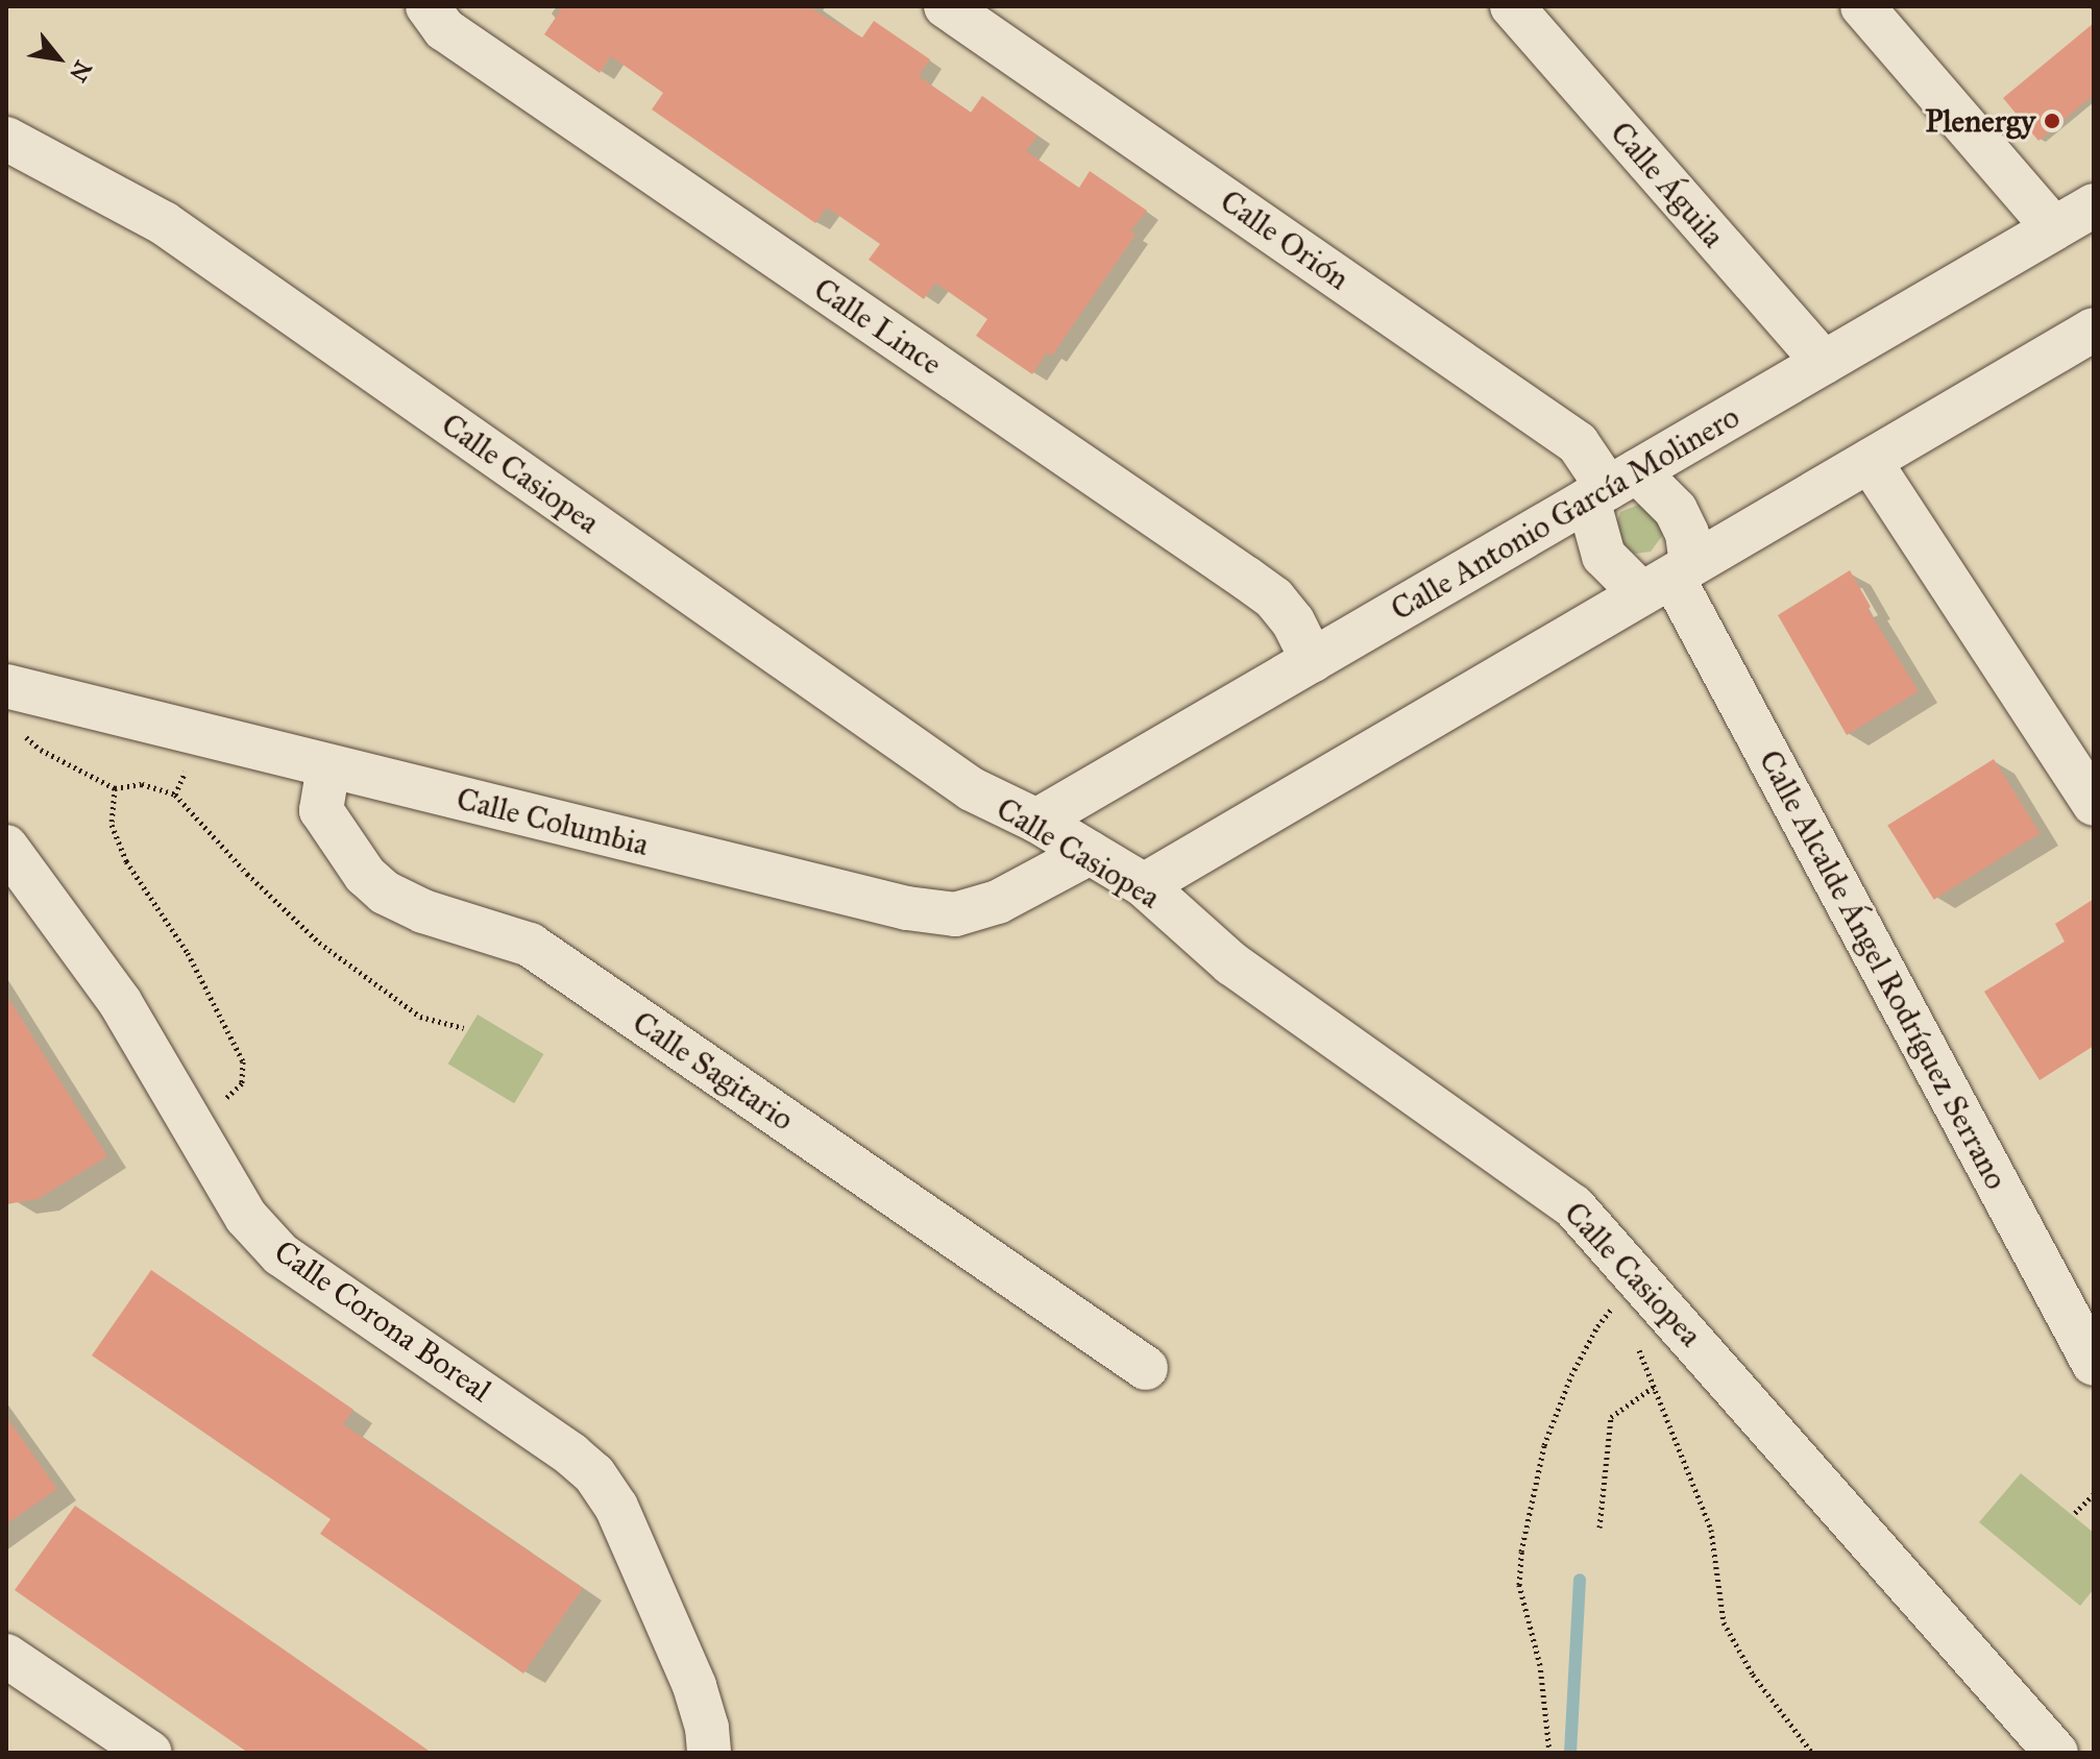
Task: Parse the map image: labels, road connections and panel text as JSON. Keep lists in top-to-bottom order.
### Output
{
  "streets": {
    "street": [
      "Calle Águila",
      "Calle Orión",
      "Calle Lince",
      "Calle Casiopea",
      "Calle Antonio García Molinero",
      "Calle Columbia",
      "Calle Alcalde Ángel Rodríguez Serrano",
      "Calle Sagitario",
      "Calle Corona Boreal"
    ]
  },
  "crossings": [
    ["Calle Águila", "Calle Antonio García Molinero"],
    ["Calle Orión", "Calle Antonio García Molinero"],
    ["Calle Lince", "Calle Antonio García Molinero"],
    ["Calle Casiopea", "Calle Antonio García Molinero"],
    ["Calle Casiopea", "Calle Columbia"],
    ["Calle Columbia", "Calle Sagitario"]
  ],
  "places": ["Plenergy"],
  "north": "bottom right"
}
